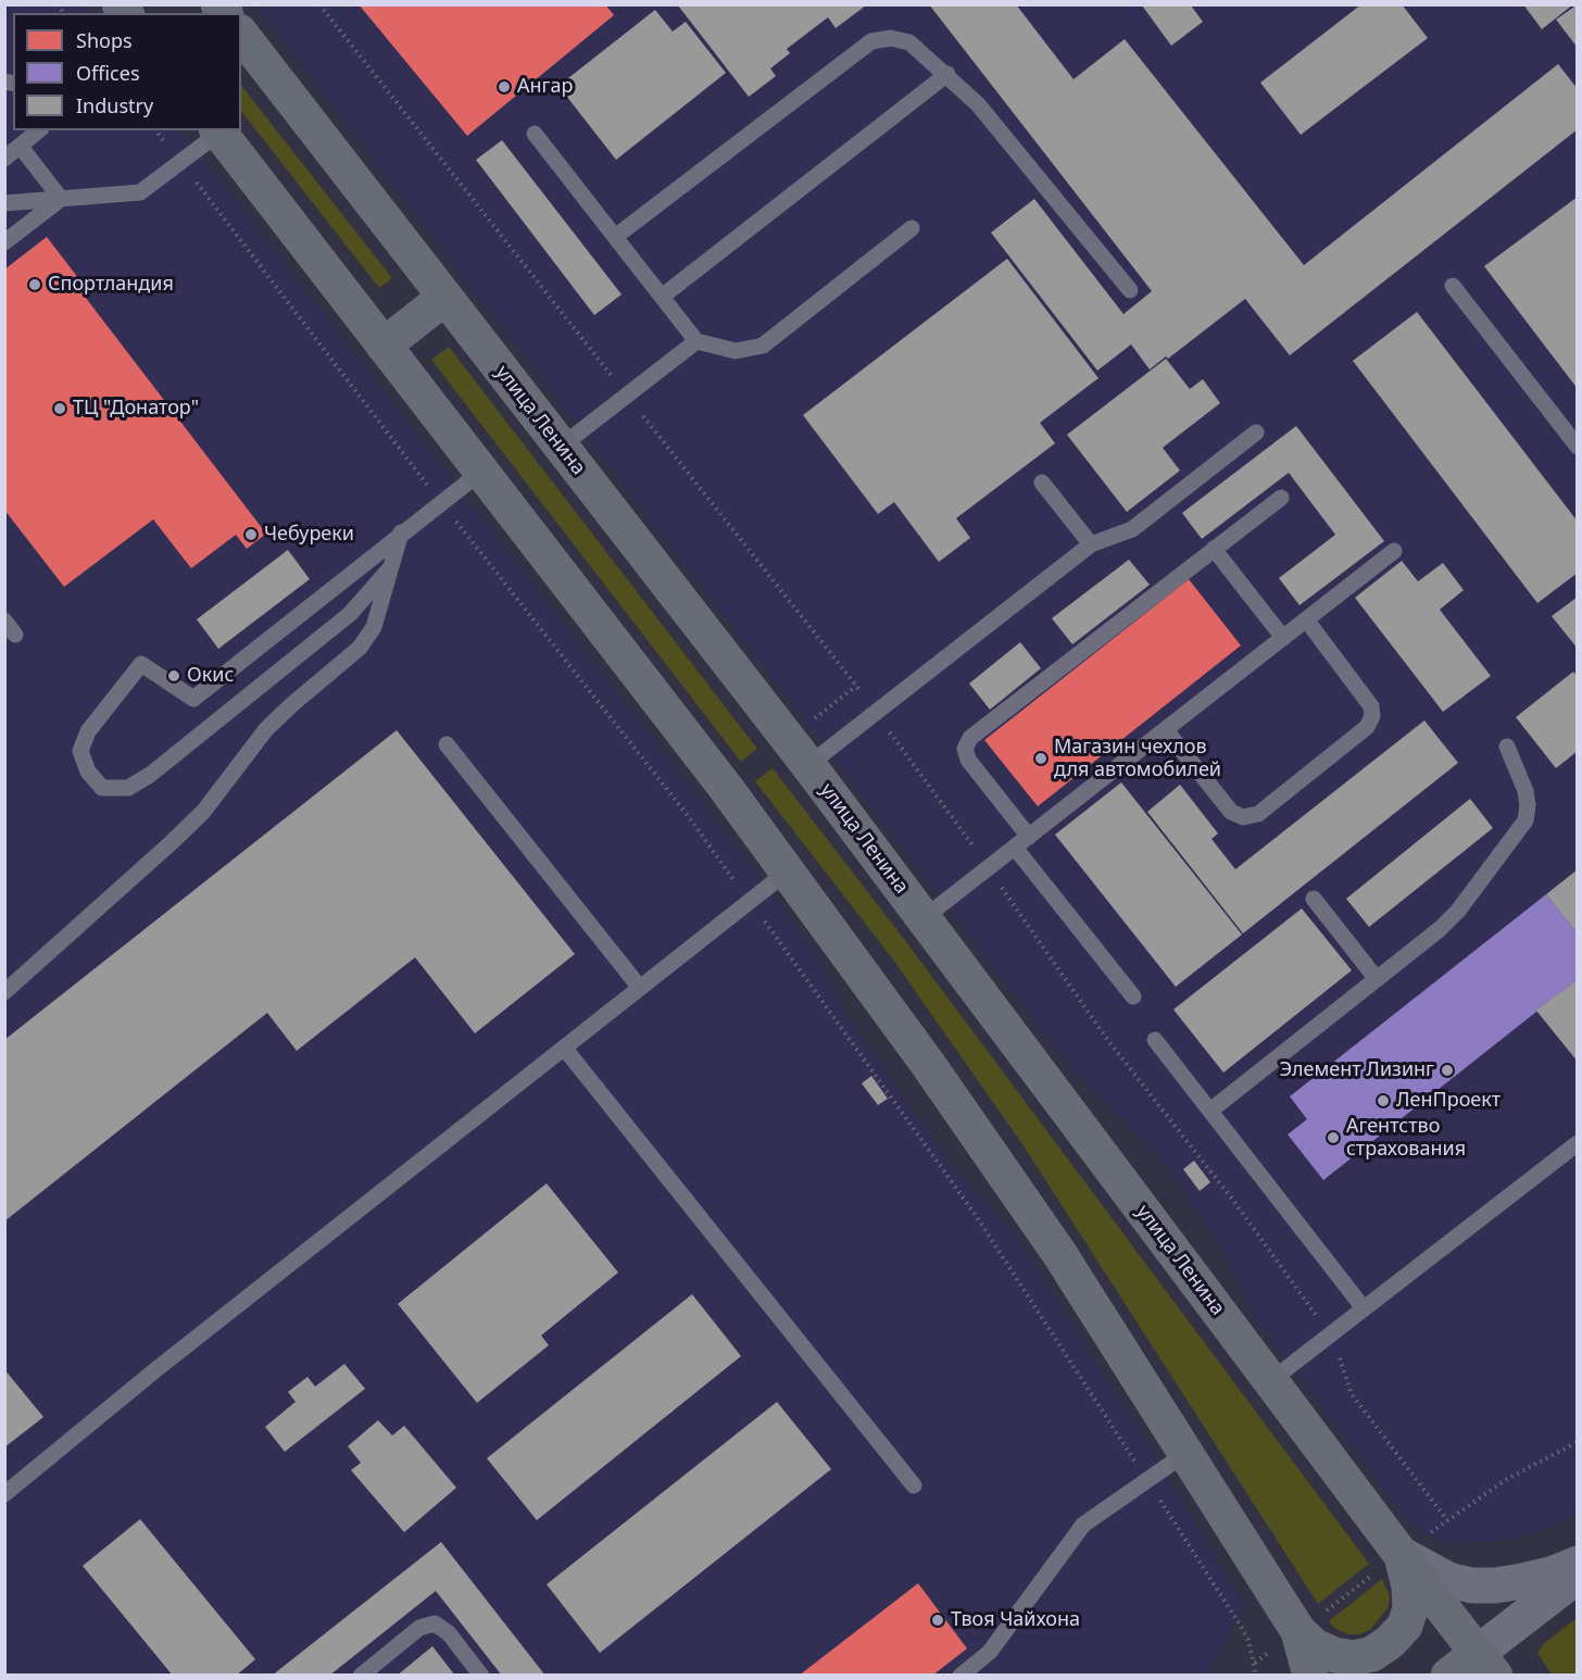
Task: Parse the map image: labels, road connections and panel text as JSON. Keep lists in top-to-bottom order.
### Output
{
  "streets": {
    "main road": ["улица Ленина"]
  },
  "places": [
    "Ангар",
    "Спортландия",
    "ТЦ \"Донатор\"",
    "Чебуреки",
    "Окис",
    "Магазин чехлов для автомобилей",
    "Элемент Лизинг",
    "ЛенПроект",
    "Агентство страхования",
    "Твоя Чайхона"
  ],
  "legend": ["Shops", "Offices", "Industry"]
}
